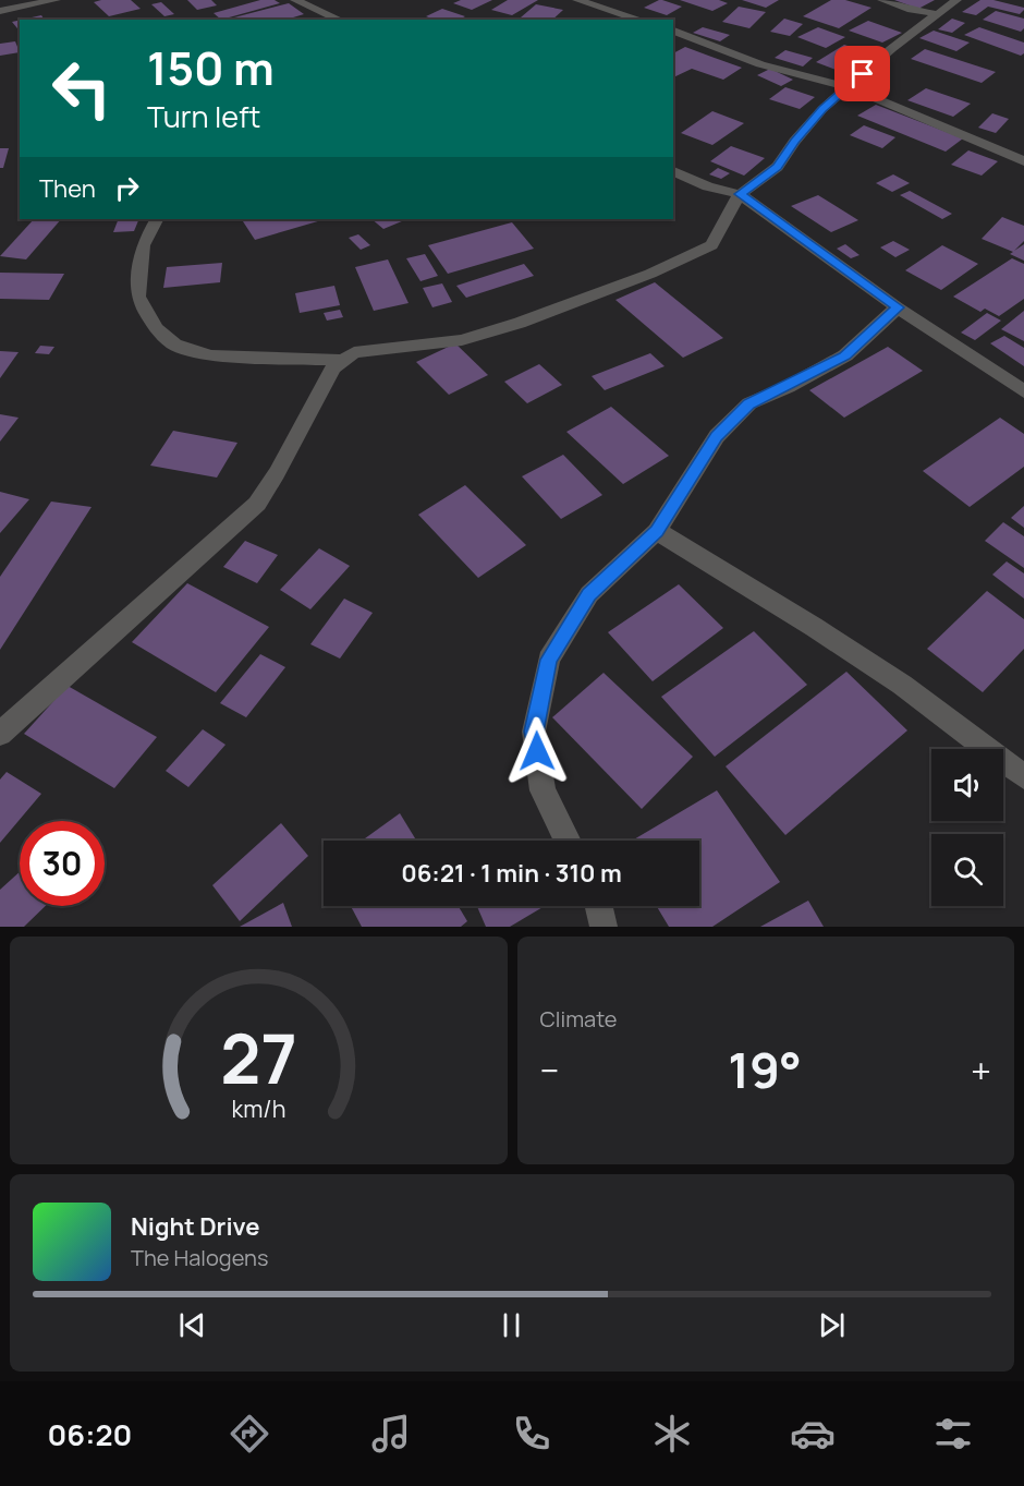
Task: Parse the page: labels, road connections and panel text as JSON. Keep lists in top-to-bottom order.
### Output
{
  "page": {
    "turn": ["150 m", "Turn left"],
    "then": "Then",
    "limit": "30",
    "trip": "06:21 · 1 min · 310 m",
    "tile": "Climate",
    "heat": ["−", "19°", "+"],
    "song": ["Night Drive", "The Halogens"],
    "tabs": "06:20",
    "gauge": ["27", "km/h"]
  }
}
